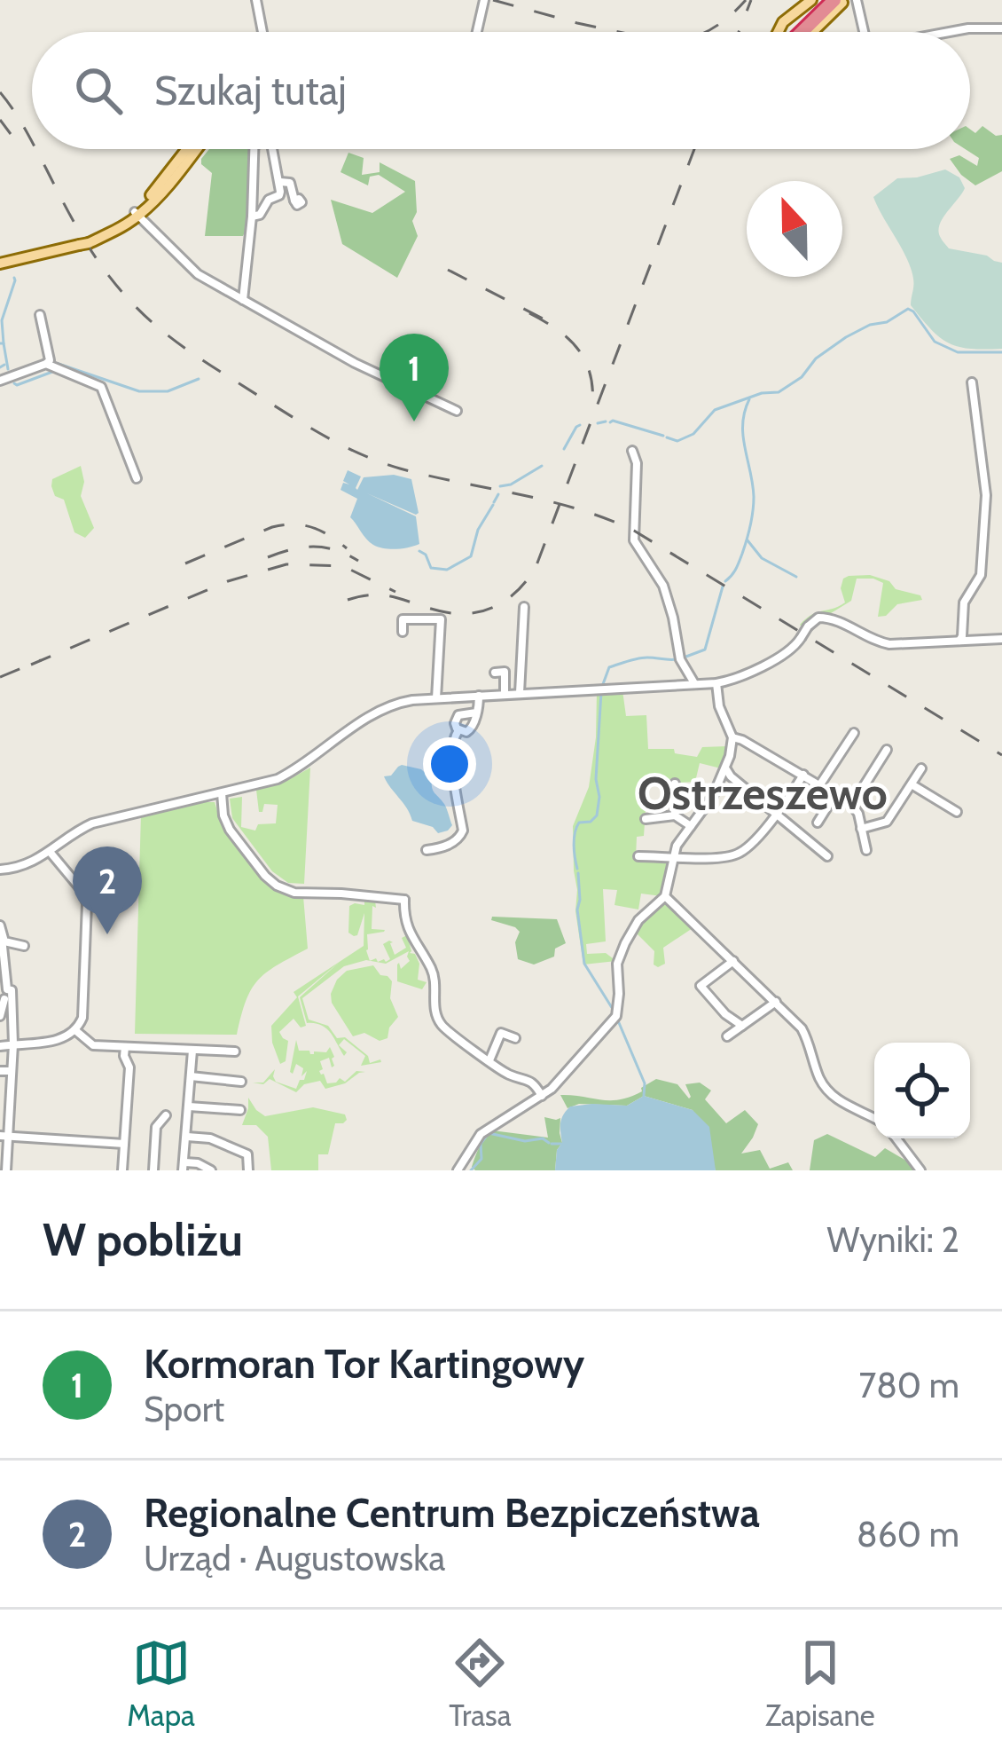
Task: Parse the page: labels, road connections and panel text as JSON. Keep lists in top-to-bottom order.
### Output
{
  "districts": ["Ostrzeszewo"],
  "north": "top",
  "page": {
    "search": "Szukaj tutaj",
    "pins": ["1", "2"],
    "heading": ["W pobliżu", "Wyniki: 2"],
    "list": [
      {
        "mark": "1",
        "name": "Kormoran Tor Kartingowy",
        "note": "Sport",
        "value": "780 m"
      },
      {
        "mark": "2",
        "name": "Regionalne Centrum Bezpiczeństwa",
        "note": "Urząd · Augustowska",
        "value": "860 m"
      }
    ],
    "nav": ["Mapa", "Trasa", "Zapisane"]
  }
}
